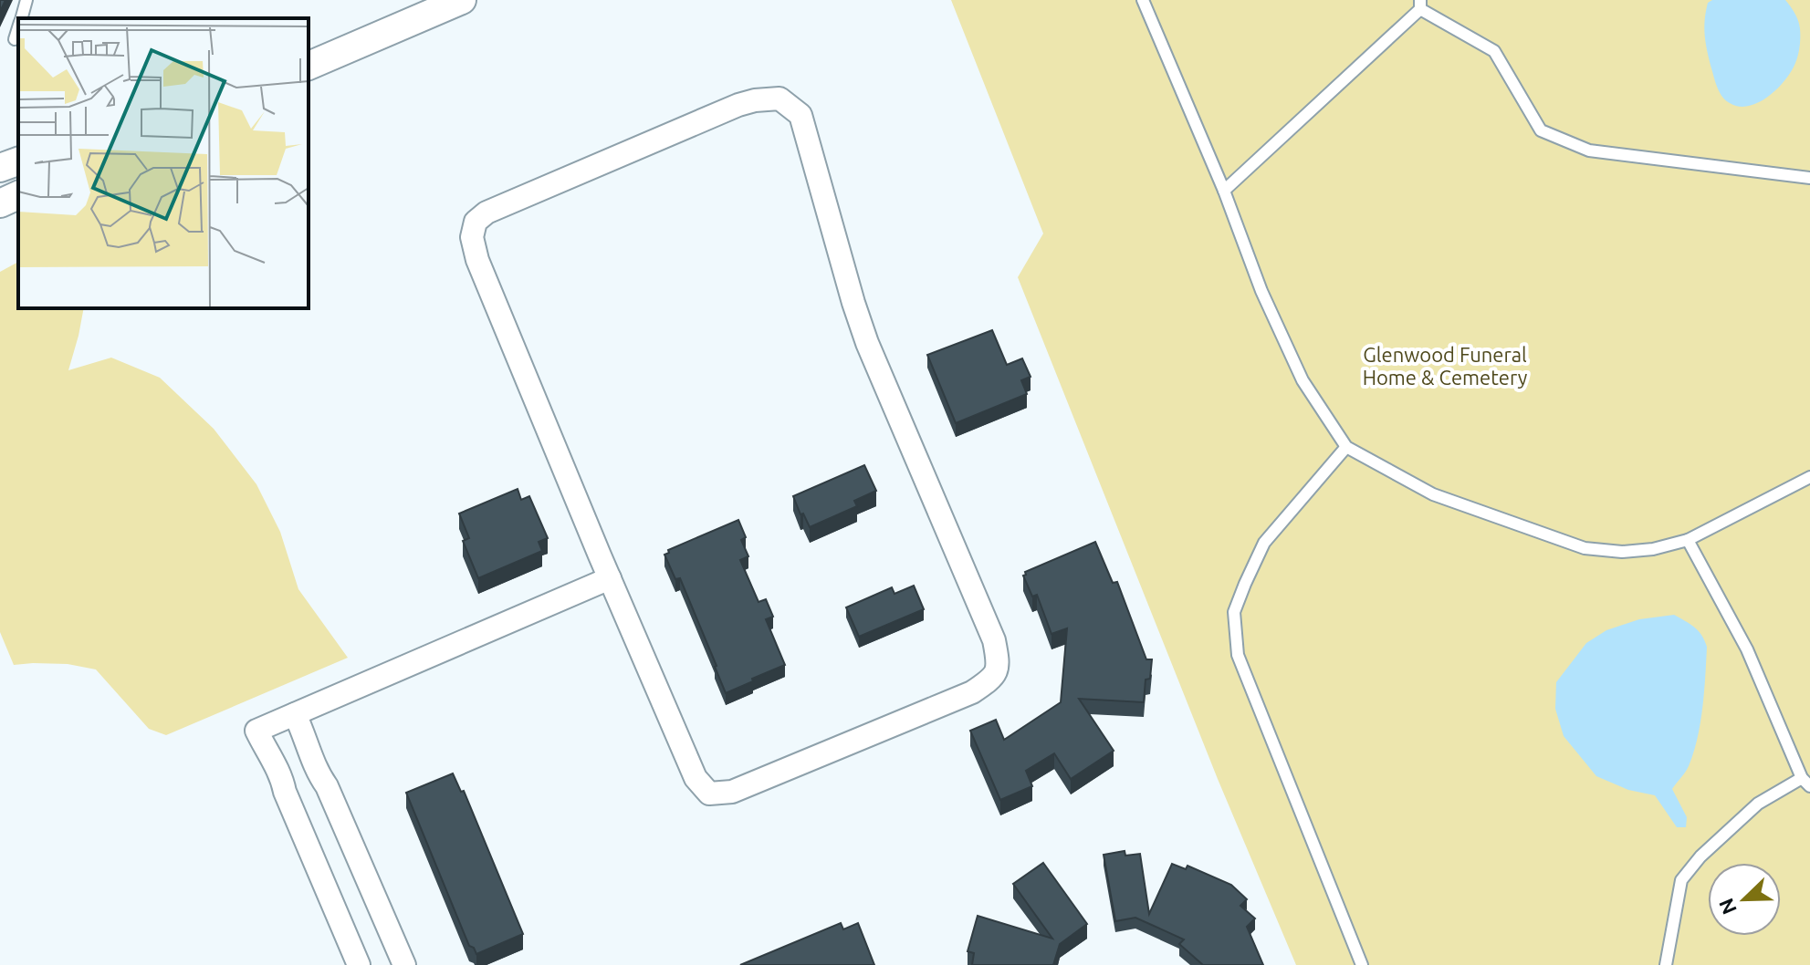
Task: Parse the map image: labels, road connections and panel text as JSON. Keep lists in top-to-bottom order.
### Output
{
  "parks": ["Glenwood Funeral Home & Cemetery"],
  "north": "bottom left"
}
